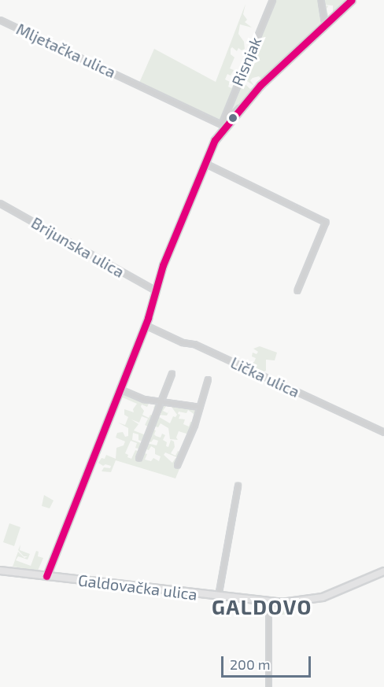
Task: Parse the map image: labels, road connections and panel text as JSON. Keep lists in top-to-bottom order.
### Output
{
  "streets": {
    "main road": ["Galdovačka ulica"],
    "street": [
      "Mljetačka ulica",
      "Risnjak",
      "Brijunska ulica",
      "Lička ulica"
    ]
  },
  "crossings": [
    ["Mljetačka ulica", "Risnjak"]
  ],
  "districts": ["GALDOVO"],
  "scale_bar": "200 m"
}
